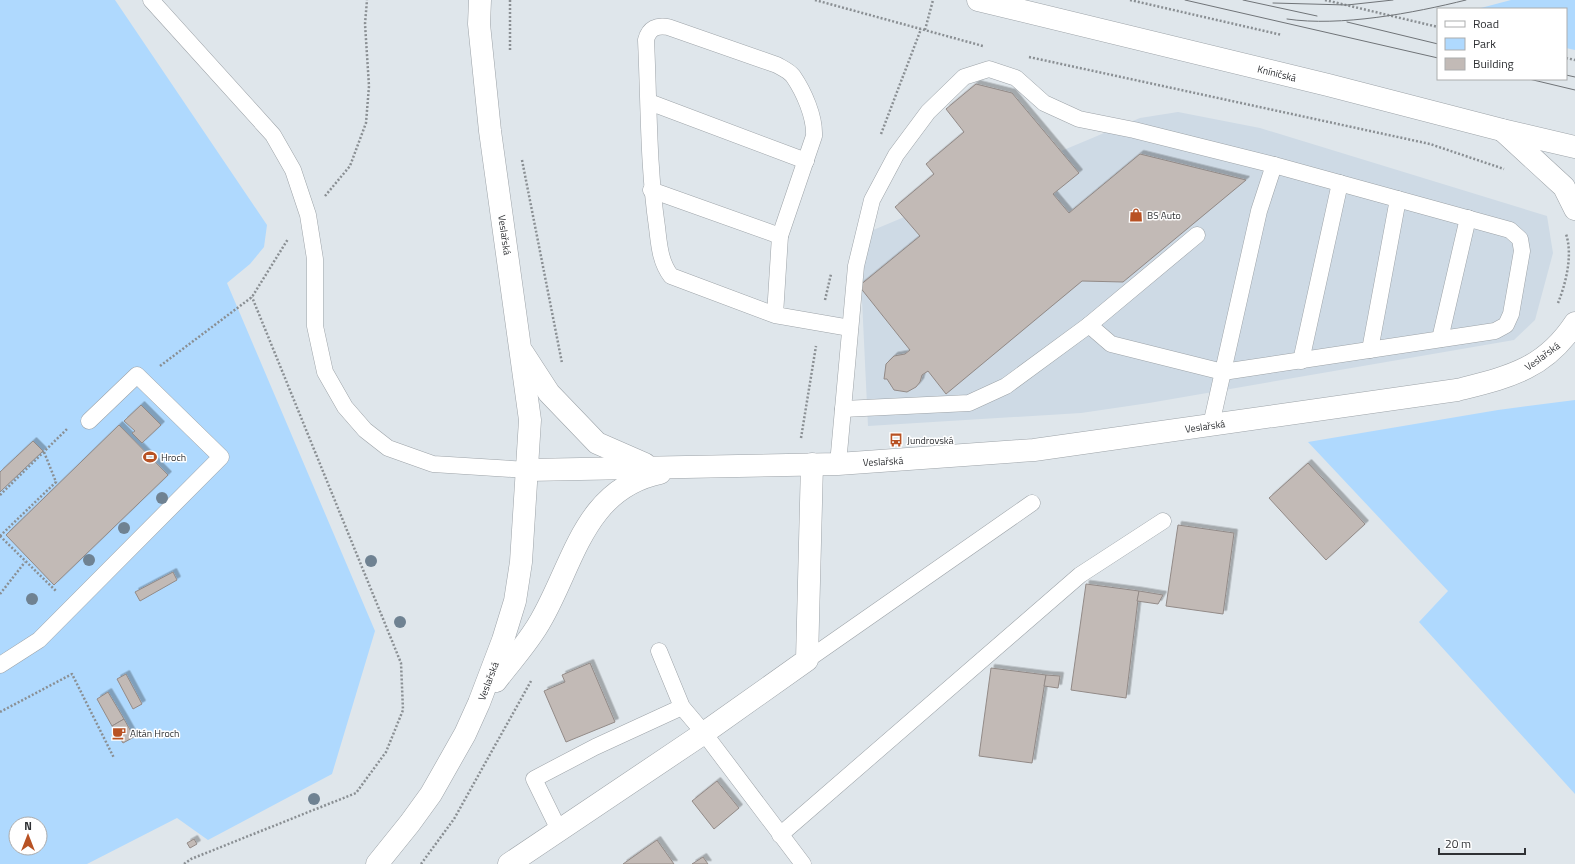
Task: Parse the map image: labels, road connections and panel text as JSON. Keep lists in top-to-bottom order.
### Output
{
  "streets": {
    "street": ["Kníničská", "Veslařská"]
  },
  "places": {
    "shop": ["BS Auto"],
    "bus stop": ["Jundrovská"],
    "sports": ["Hroch"],
    "cafe": ["Altán Hroch"]
  },
  "legend": ["Road", "Park", "Building"],
  "scale_bar": "20 m",
  "north": "top"
}
